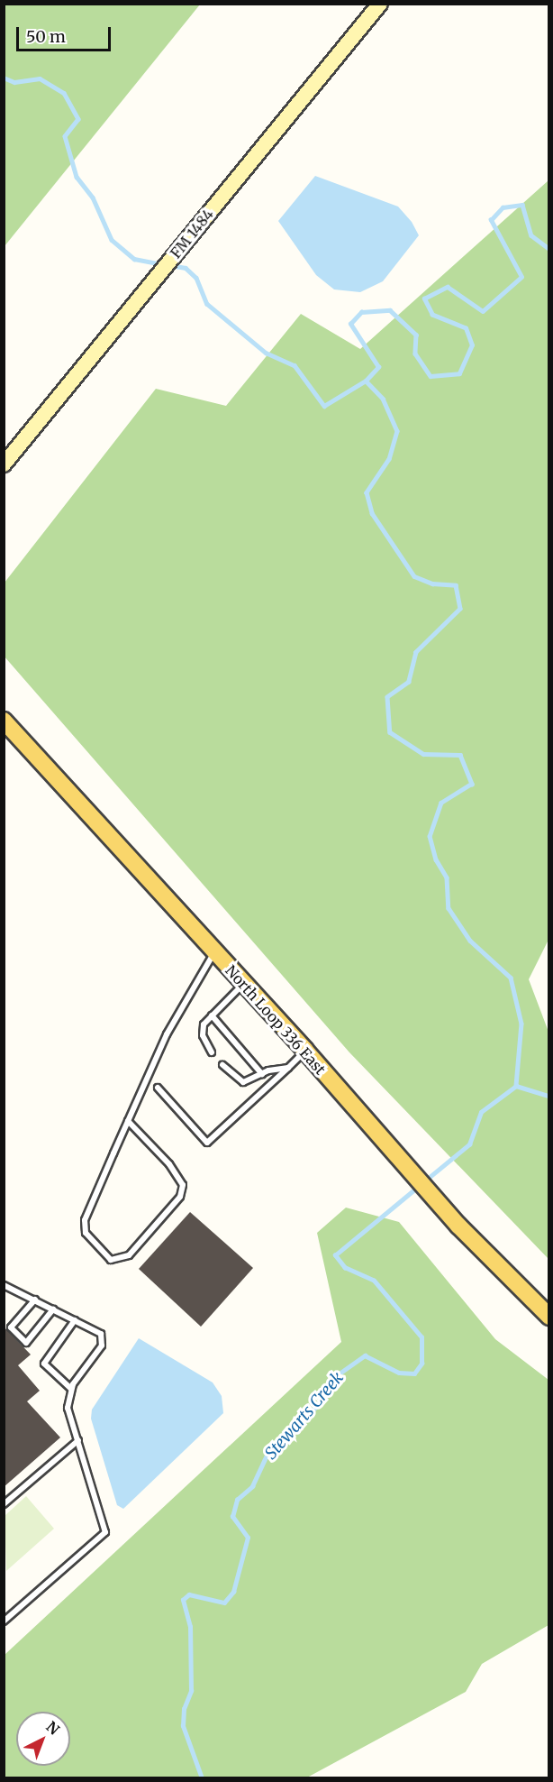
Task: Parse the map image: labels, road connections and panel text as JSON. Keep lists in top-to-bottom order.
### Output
{
  "streets": {
    "main road": ["FM 1484", "North Loop 336 East"]
  },
  "water": ["Stewarts Creek"],
  "scale_bar": "50 m",
  "north": "top right"
}
